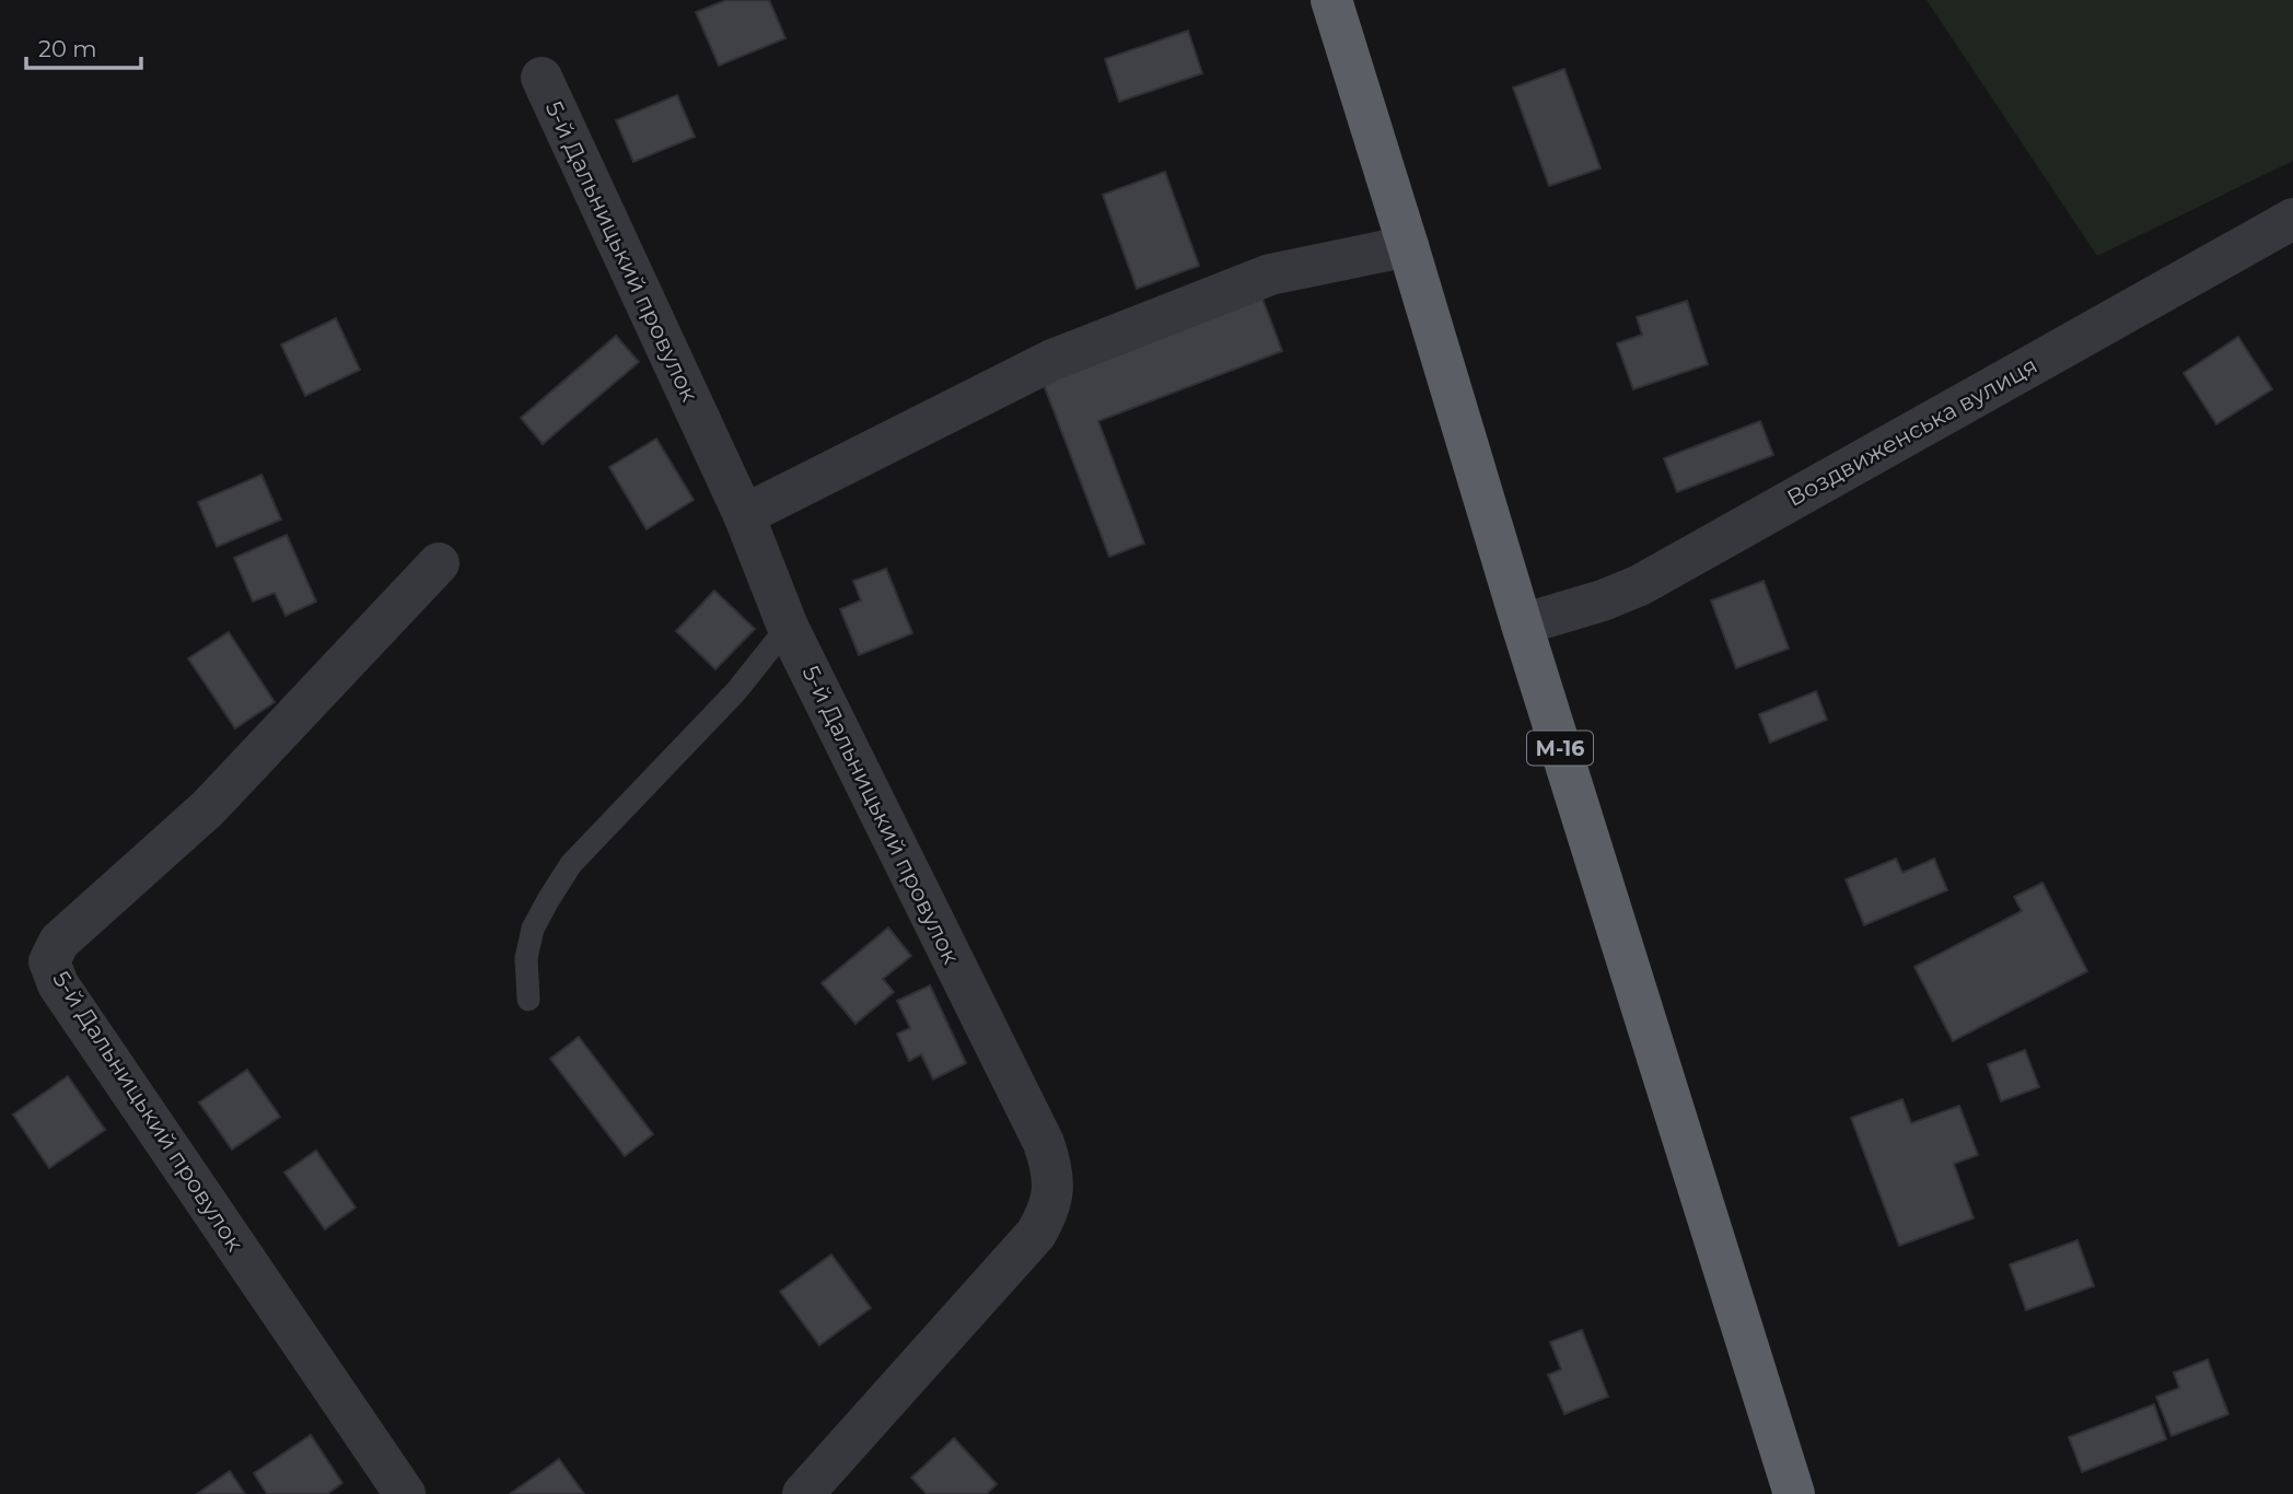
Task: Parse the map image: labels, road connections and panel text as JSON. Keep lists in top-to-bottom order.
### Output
{
  "streets": {
    "highway": ["М-16"],
    "street": ["5-й Дальницький провулок", "Воздвиженська вулиця"]
  },
  "crossings": [
    ["Воздвиженська вулиця", "М-16"]
  ],
  "scale_bar": "20 m"
}
